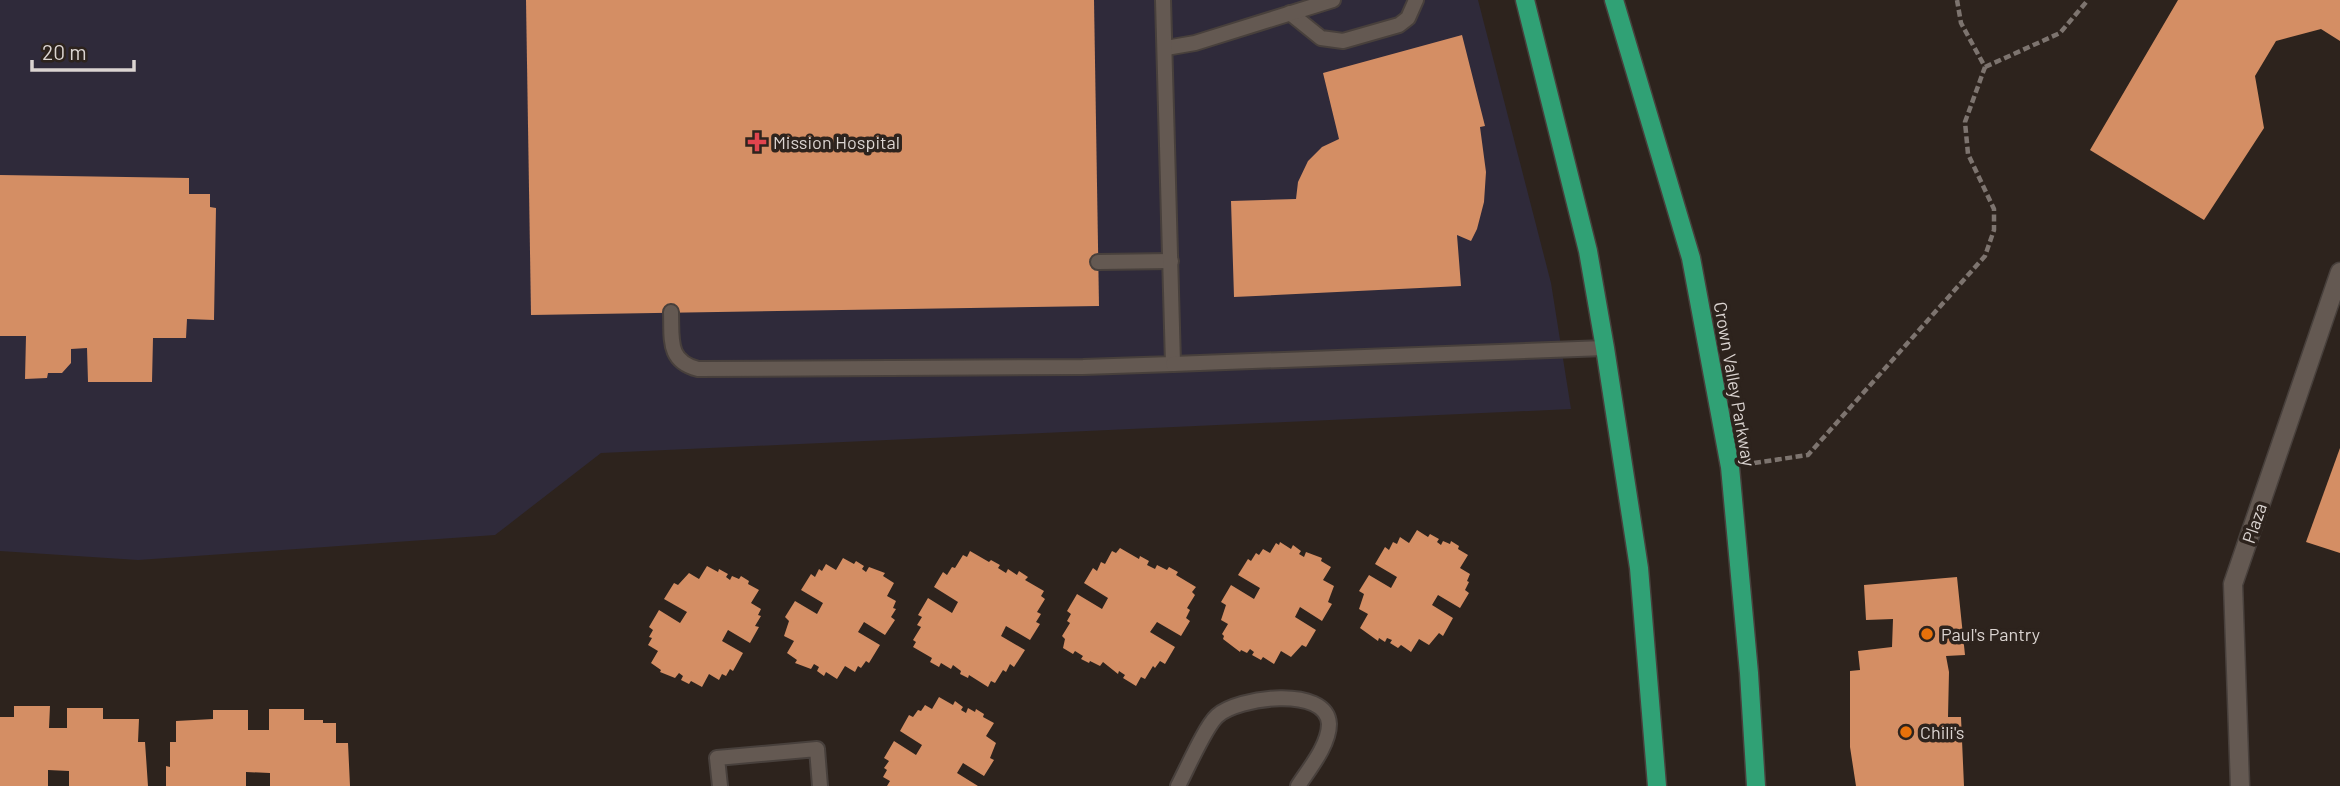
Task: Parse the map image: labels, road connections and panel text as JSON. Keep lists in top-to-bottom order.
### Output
{
  "streets": {
    "main road": ["Crown Valley Parkway"],
    "street": ["Plaza"]
  },
  "places": {
    "health": ["Mission Hospital"],
    "other": ["Paul's Pantry", "Chili's"]
  },
  "scale_bar": "20 m"
}
